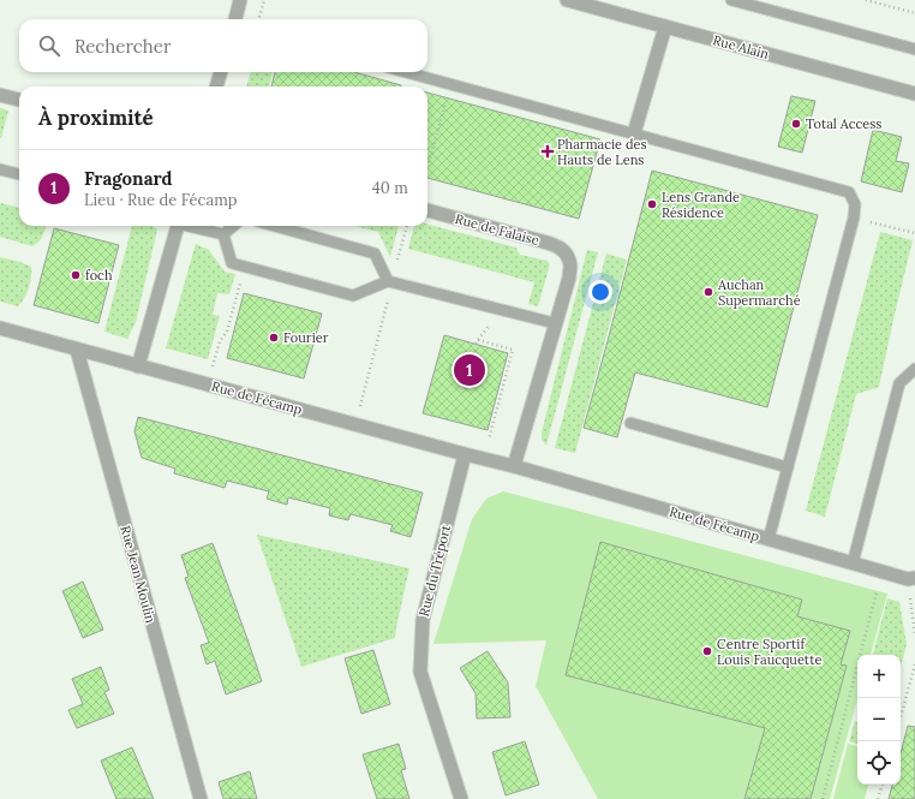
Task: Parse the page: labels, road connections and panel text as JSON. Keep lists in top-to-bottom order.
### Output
{
  "streets": {
    "street": [
      "Rue Alain",
      "Rue de Falaise",
      "Rue de Fécamp",
      "Rue du Tréport",
      "Rue Jean Moulin"
    ]
  },
  "crossings": [
    ["Rue de Fécamp", "Rue du Tréport"],
    ["Rue de Fécamp", "Rue Jean Moulin"]
  ],
  "places": {
    "other": [
      "Total Access",
      "Lens Grande Résidence",
      "foch",
      "Auchan Supermarché",
      "Fourier",
      "Centre Sportif Louis Faucquette"
    ],
    "health": ["Pharmacie des Hauts de Lens"]
  },
  "page": {
    "search": "Rechercher",
    "heading": "À proximité",
    "list": [
      {
        "mark": "1",
        "name": "Fragonard",
        "note": "Lieu · Rue de Fécamp",
        "value": "40 m"
      }
    ],
    "pins": "1",
    "map_buttons": ["+", "−"]
  }
}
